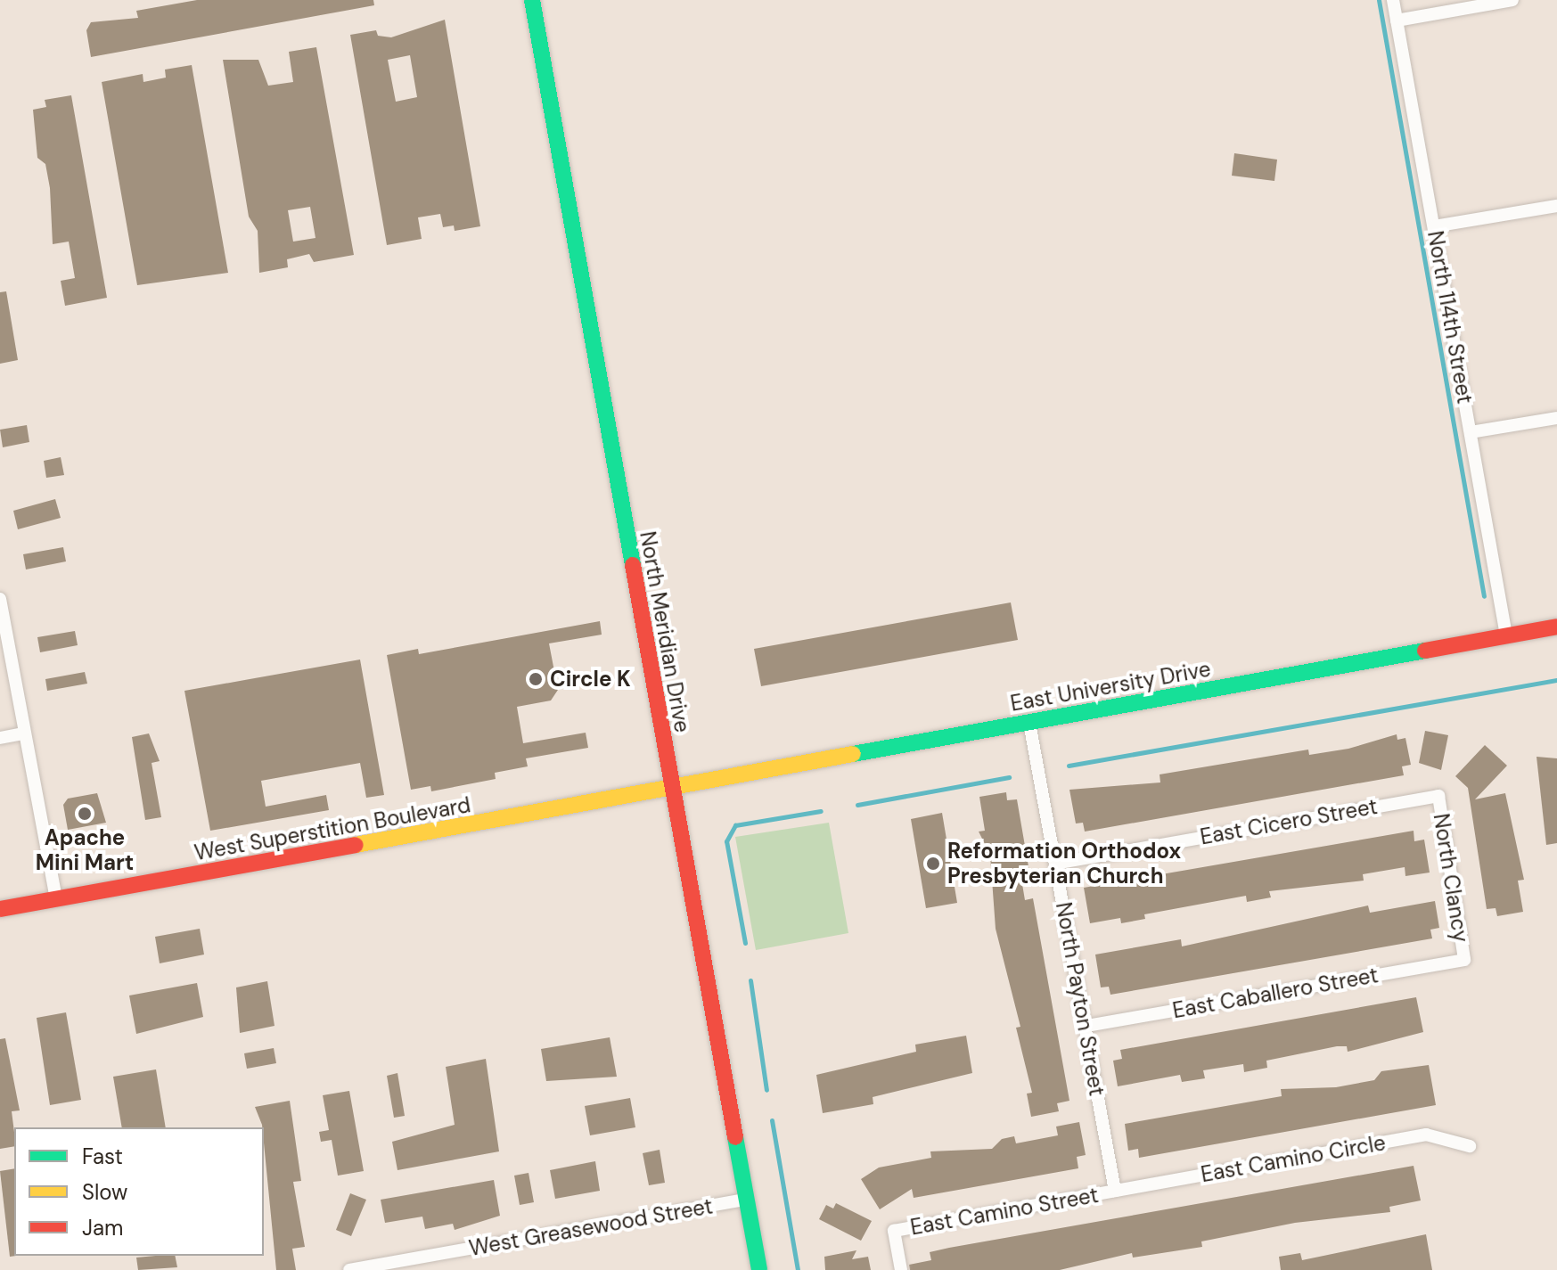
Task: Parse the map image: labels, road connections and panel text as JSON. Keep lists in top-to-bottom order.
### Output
{
  "streets": {
    "main road": ["North Meridian Drive", "East University Drive", "West Superstition Boulevard"],
    "street": [
      "North 114th Street",
      "East Cicero Street",
      "North Clancy",
      "East Caballero Street",
      "North Payton Street",
      "East Camino Circle",
      "East Camino Street",
      "West Greasewood Street"
    ]
  },
  "crossings": [
    ["North 114th Street", "East University Drive"],
    ["North Meridian Drive", "East University Drive"],
    ["North Meridian Drive", "West Superstition Boulevard"],
    ["North Meridian Drive", "West Greasewood Street"],
    ["East University Drive", "West Superstition Boulevard"],
    ["East University Drive", "North Payton Street"],
    ["East Cicero Street", "North Clancy"],
    ["East Cicero Street", "North Payton Street"],
    ["North Clancy", "East Caballero Street"],
    ["East Caballero Street", "North Payton Street"],
    ["North Payton Street", "East Camino Circle"],
    ["North Payton Street", "East Camino Street"],
    ["East Camino Circle", "East Camino Street"]
  ],
  "places": ["Circle K", "Apache Mini Mart", "Reformation Orthodox Presbyterian Church"],
  "legend": ["Fast", "Slow", "Jam"]
}
